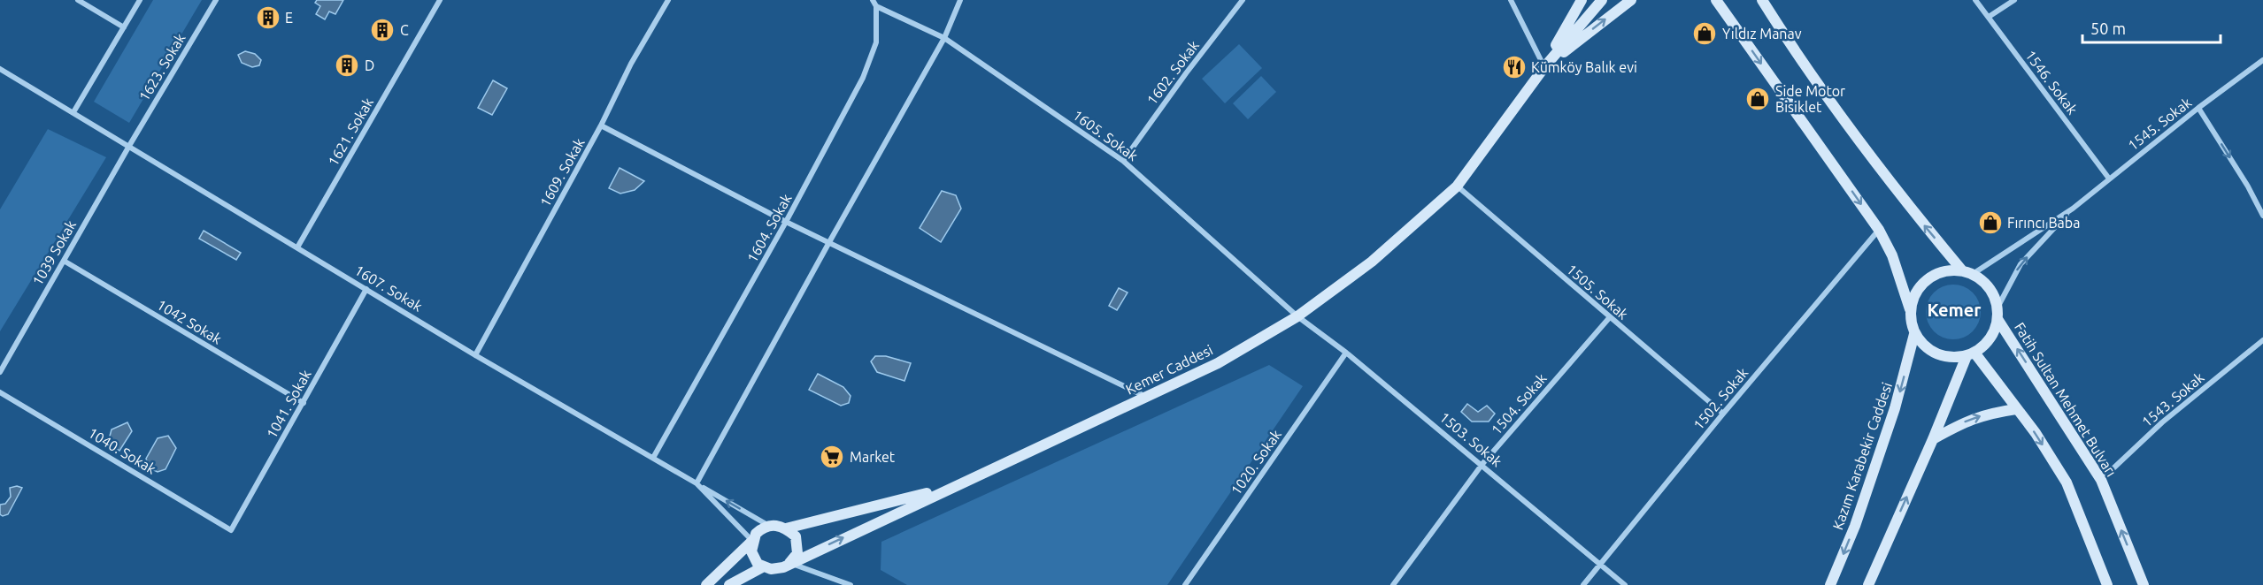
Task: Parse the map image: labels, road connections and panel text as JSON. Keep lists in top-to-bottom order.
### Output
{
  "streets": {
    "main road": ["Kemer Caddesi", "Fatih Sultan Mehmet Bulvarı", "Kazım Karabekir Caddesi"],
    "street": [
      "1623. Sokak",
      "1602. Sokak",
      "1546. Sokak",
      "1545. Sokak",
      "1621. Sokak",
      "1605. Sokak",
      "1609. Sokak",
      "1604. Sokak",
      "1039 Sokak",
      "1607. Sokak",
      "1505. Sokak",
      "1042 Sokak",
      "1502. Sokak",
      "1543. Sokak",
      "1041. Sokak",
      "1504. Sokak",
      "1503. Sokak",
      "1040. Sokak",
      "1020. Sokak"
    ]
  },
  "crossings": [
    ["1623. Sokak", "1039 Sokak"],
    ["1623. Sokak", "1607. Sokak"],
    ["1602. Sokak", "1605. Sokak"],
    ["1546. Sokak", "1545. Sokak"],
    ["1621. Sokak", "1607. Sokak"],
    ["1605. Sokak", "1604. Sokak"],
    ["1605. Sokak", "Kemer Caddesi"],
    ["1605. Sokak", "1503. Sokak"],
    ["1609. Sokak", "1607. Sokak"],
    ["1604. Sokak", "1607. Sokak"],
    ["1039 Sokak", "1607. Sokak"],
    ["1039 Sokak", "1042 Sokak"],
    ["1607. Sokak", "Kemer Caddesi"],
    ["1607. Sokak", "1041. Sokak"],
    ["1505. Sokak", "Kemer Caddesi"],
    ["1505. Sokak", "1502. Sokak"],
    ["1505. Sokak", "1504. Sokak"],
    ["1042 Sokak", "1041. Sokak"],
    ["Kemer Caddesi", "1503. Sokak"],
    ["1502. Sokak", "1503. Sokak"],
    ["Fatih Sultan Mehmet Bulvarı", "1543. Sokak"],
    ["Fatih Sultan Mehmet Bulvarı", "Kazım Karabekir Caddesi"],
    ["1041. Sokak", "1040. Sokak"],
    ["1504. Sokak", "1503. Sokak"],
    ["1503. Sokak", "1020. Sokak"]
  ],
  "districts": ["Kemer"],
  "places": {
    "building": ["E", "C", "D"],
    "shop": ["Yıldız Manav", "Side Motor Bisiklet", "Fırıncı Baba"],
    "restaurant": ["Kümköy Balık evi"],
    "supermarket": ["Market"]
  },
  "scale_bar": "50 m"
}
